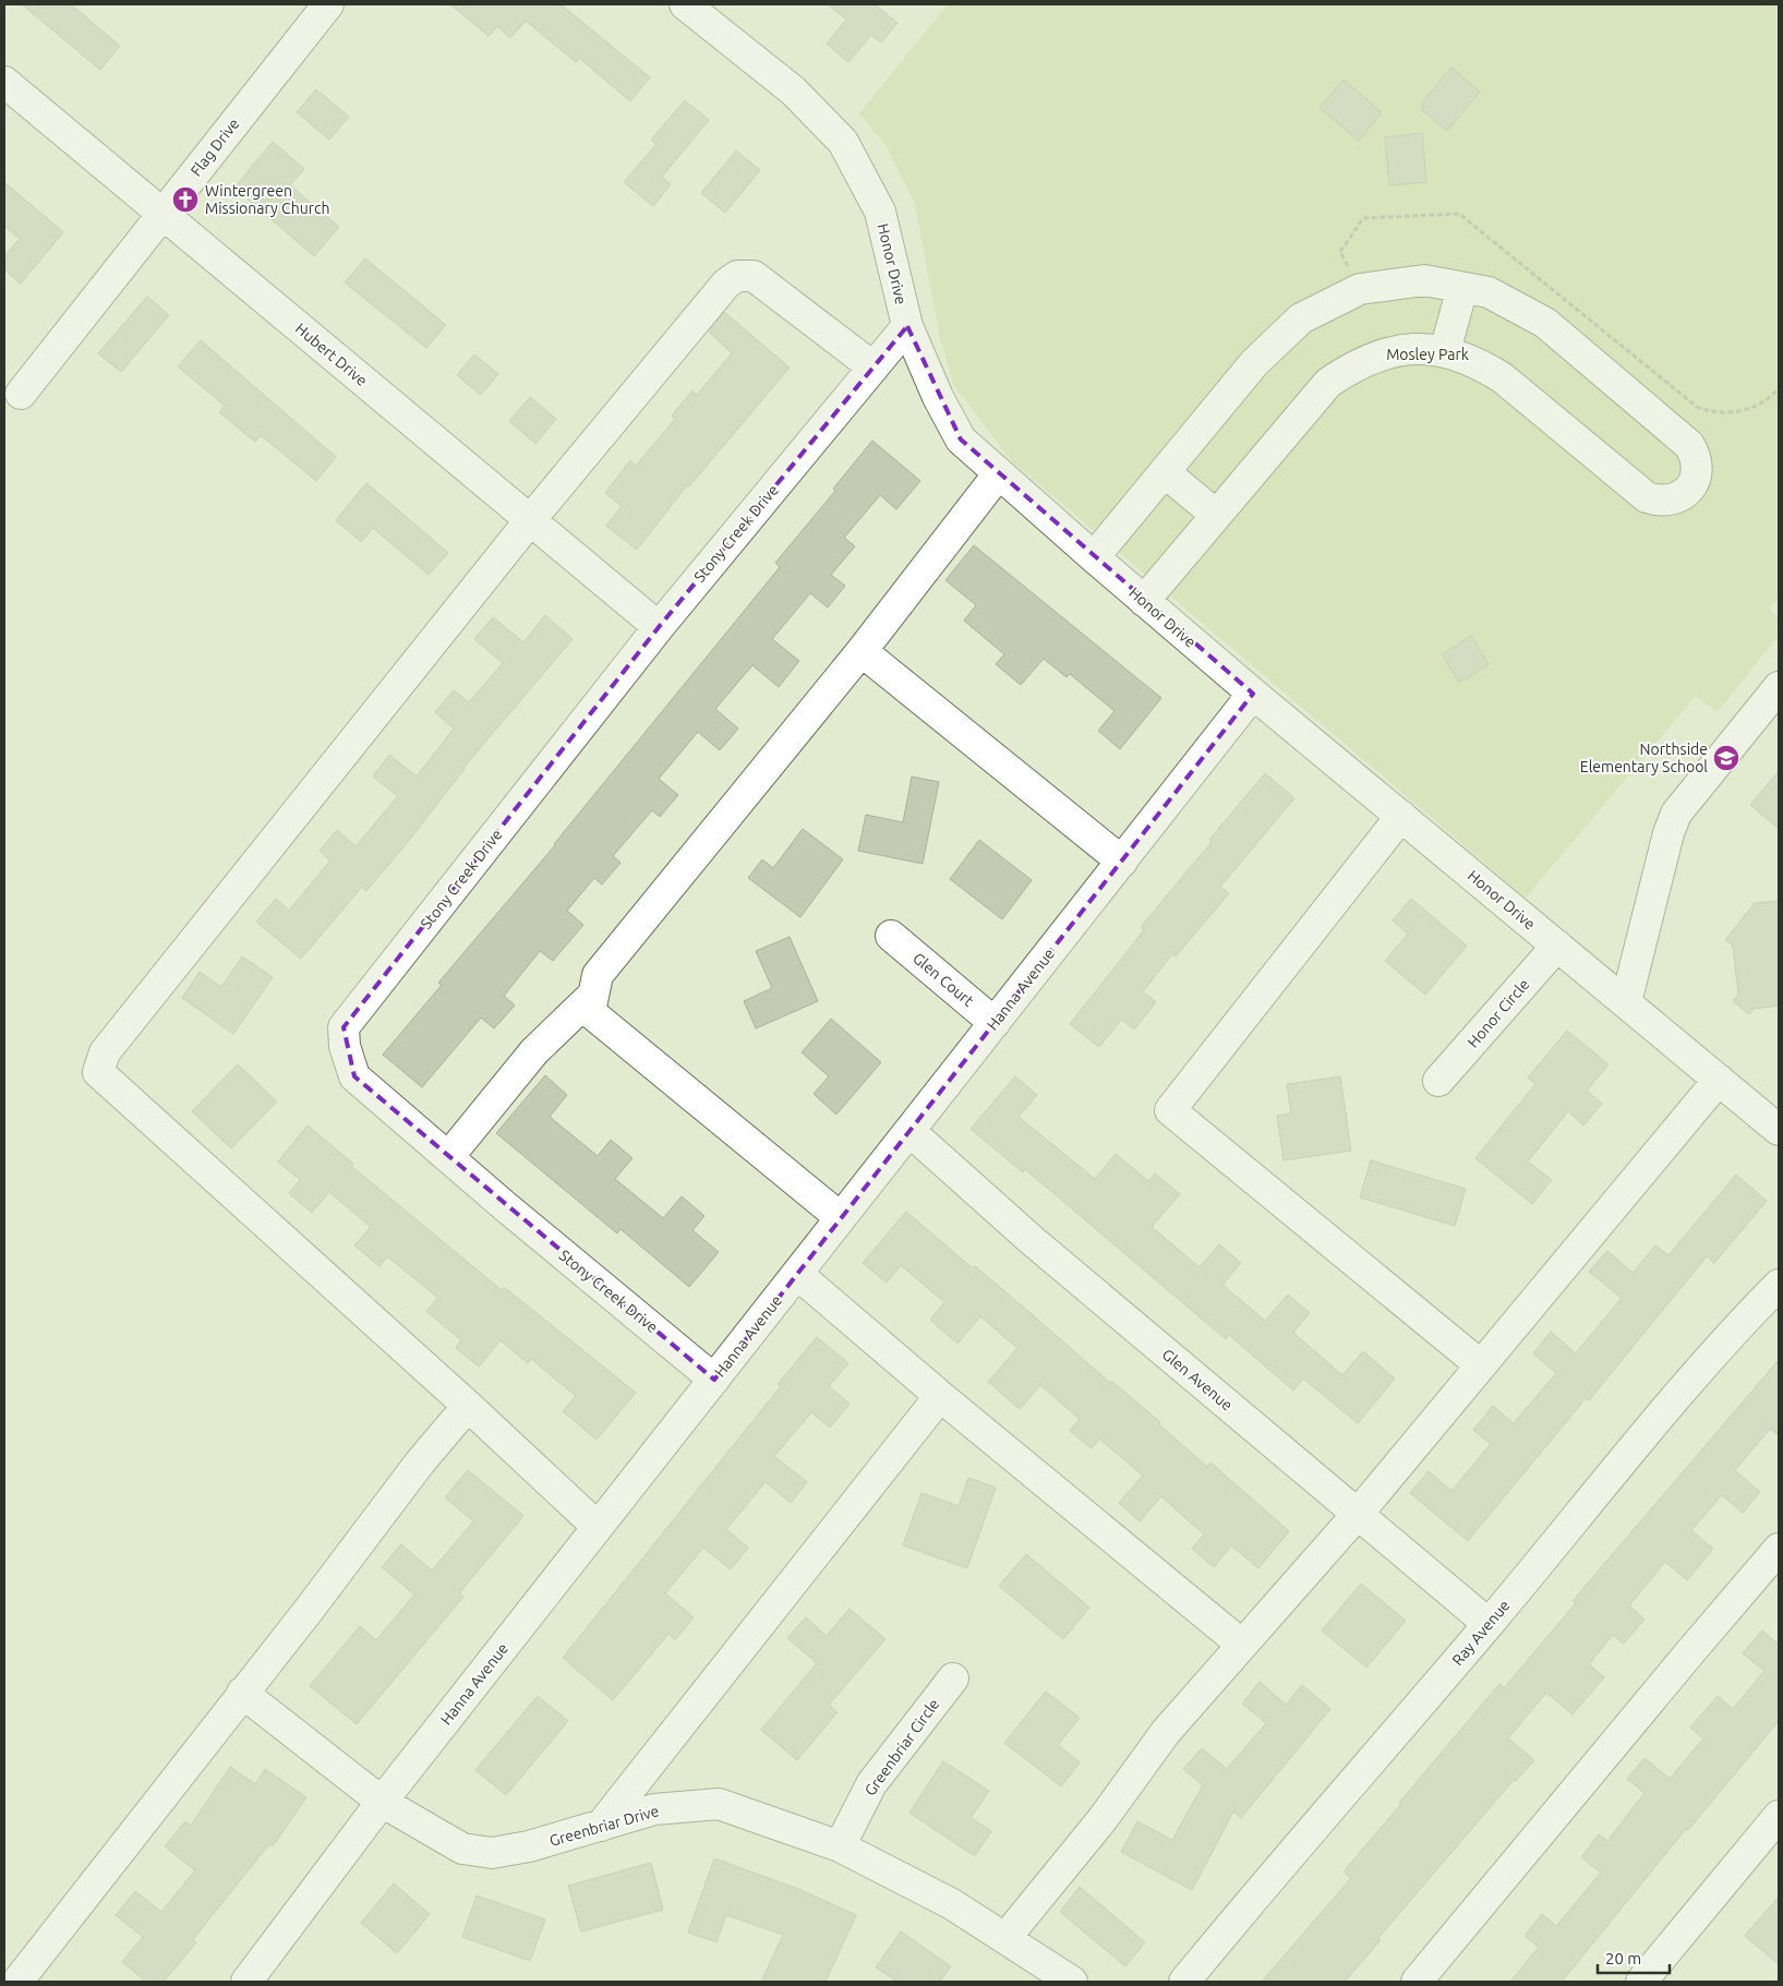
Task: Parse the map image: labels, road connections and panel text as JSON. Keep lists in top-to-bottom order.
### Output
{
  "streets": {
    "street": [
      "Flag Drive",
      "Honor Drive",
      "Hubert Drive",
      "Stony Creek Drive",
      "Glen Court",
      "Hanna Avenue",
      "Honor Circle",
      "Glen Avenue",
      "Ray Avenue",
      "Greenbriar Circle",
      "Greenbriar Drive"
    ]
  },
  "crossings": [
    ["Flag Drive", "Hubert Drive"],
    ["Honor Drive", "Stony Creek Drive"],
    ["Honor Drive", "Hanna Avenue"],
    ["Honor Drive", "Honor Circle"],
    ["Hubert Drive", "Stony Creek Drive"],
    ["Stony Creek Drive", "Hanna Avenue"],
    ["Glen Court", "Hanna Avenue"],
    ["Hanna Avenue", "Glen Avenue"],
    ["Hanna Avenue", "Greenbriar Drive"],
    ["Glen Avenue", "Ray Avenue"],
    ["Greenbriar Circle", "Greenbriar Drive"]
  ],
  "parks": ["Mosley Park"],
  "places": {
    "church": ["Wintergreen Missionary Church"],
    "school or university": ["Northside Elementary School"]
  },
  "scale_bar": "20 m"
}
